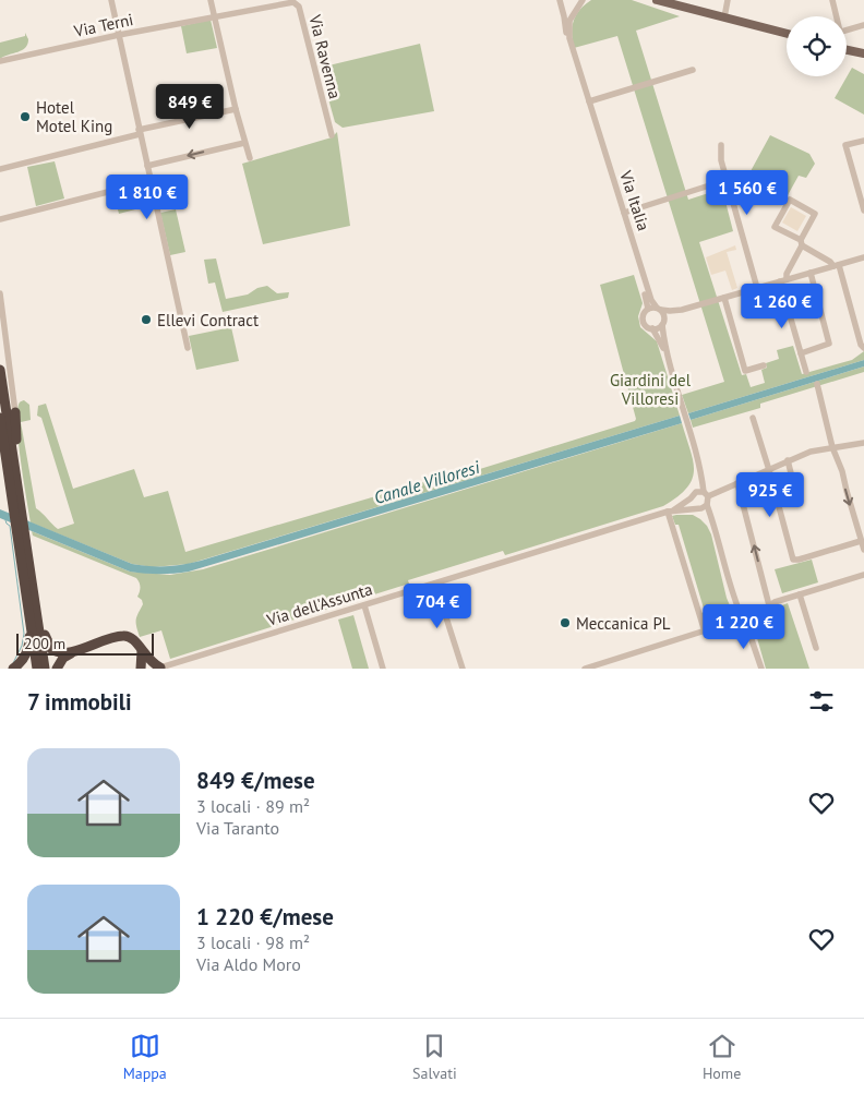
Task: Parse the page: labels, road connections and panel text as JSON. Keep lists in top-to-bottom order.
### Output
{
  "streets": {
    "street": [
      "Via Terni",
      "Via Ravenna",
      "Via Italia",
      "Via dell'Assunta"
    ]
  },
  "crossings": [
    ["Via Terni", "Via Ravenna"]
  ],
  "water": ["Canale Villoresi"],
  "parks": ["Giardini del Villoresi"],
  "places": ["Hotel Motel King", "Ellevi Contract", "Meccanica PL"],
  "scale_bar": "200 m",
  "page": {
    "price": [
      "849 €",
      "1 560 €",
      "1 810 €",
      "1 260 €",
      "925 €",
      "704 €",
      "1 220 €"
    ],
    "scale": "200 m",
    "heading": "7 immobili",
    "list": [
      {
        "name": "849 €/mese",
        "note": "3 locali · 89 m² · Via Taranto"
      },
      {
        "name": "1 220 €/mese",
        "note": "3 locali · 98 m² · Via Aldo Moro"
      }
    ],
    "tabs": ["Mappa", "Salvati", "Home"]
  }
}
